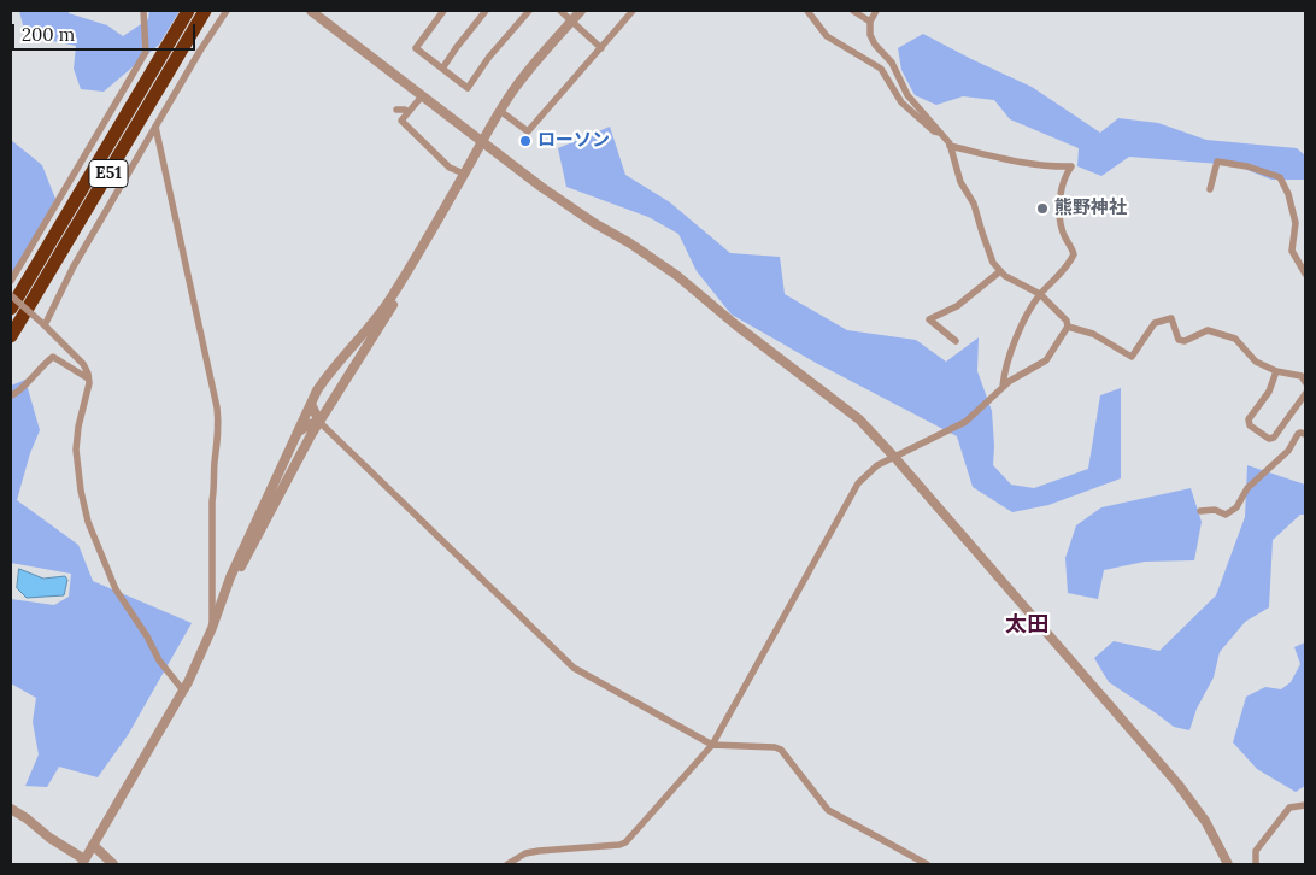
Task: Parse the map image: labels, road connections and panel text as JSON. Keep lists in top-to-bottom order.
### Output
{
  "streets": {
    "highway": ["E51"]
  },
  "districts": ["太田"],
  "places": ["ローソン", "熊野神社"],
  "scale_bar": "200 m"
}
